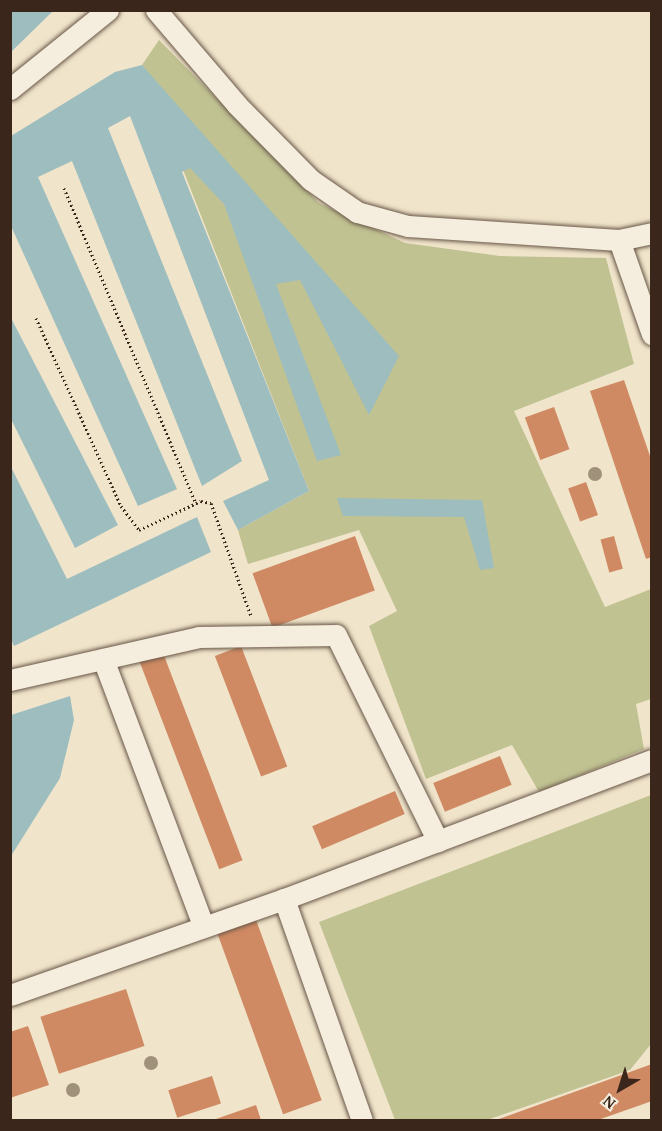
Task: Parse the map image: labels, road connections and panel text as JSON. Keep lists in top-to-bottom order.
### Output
{
  "north": "bottom left"
}
